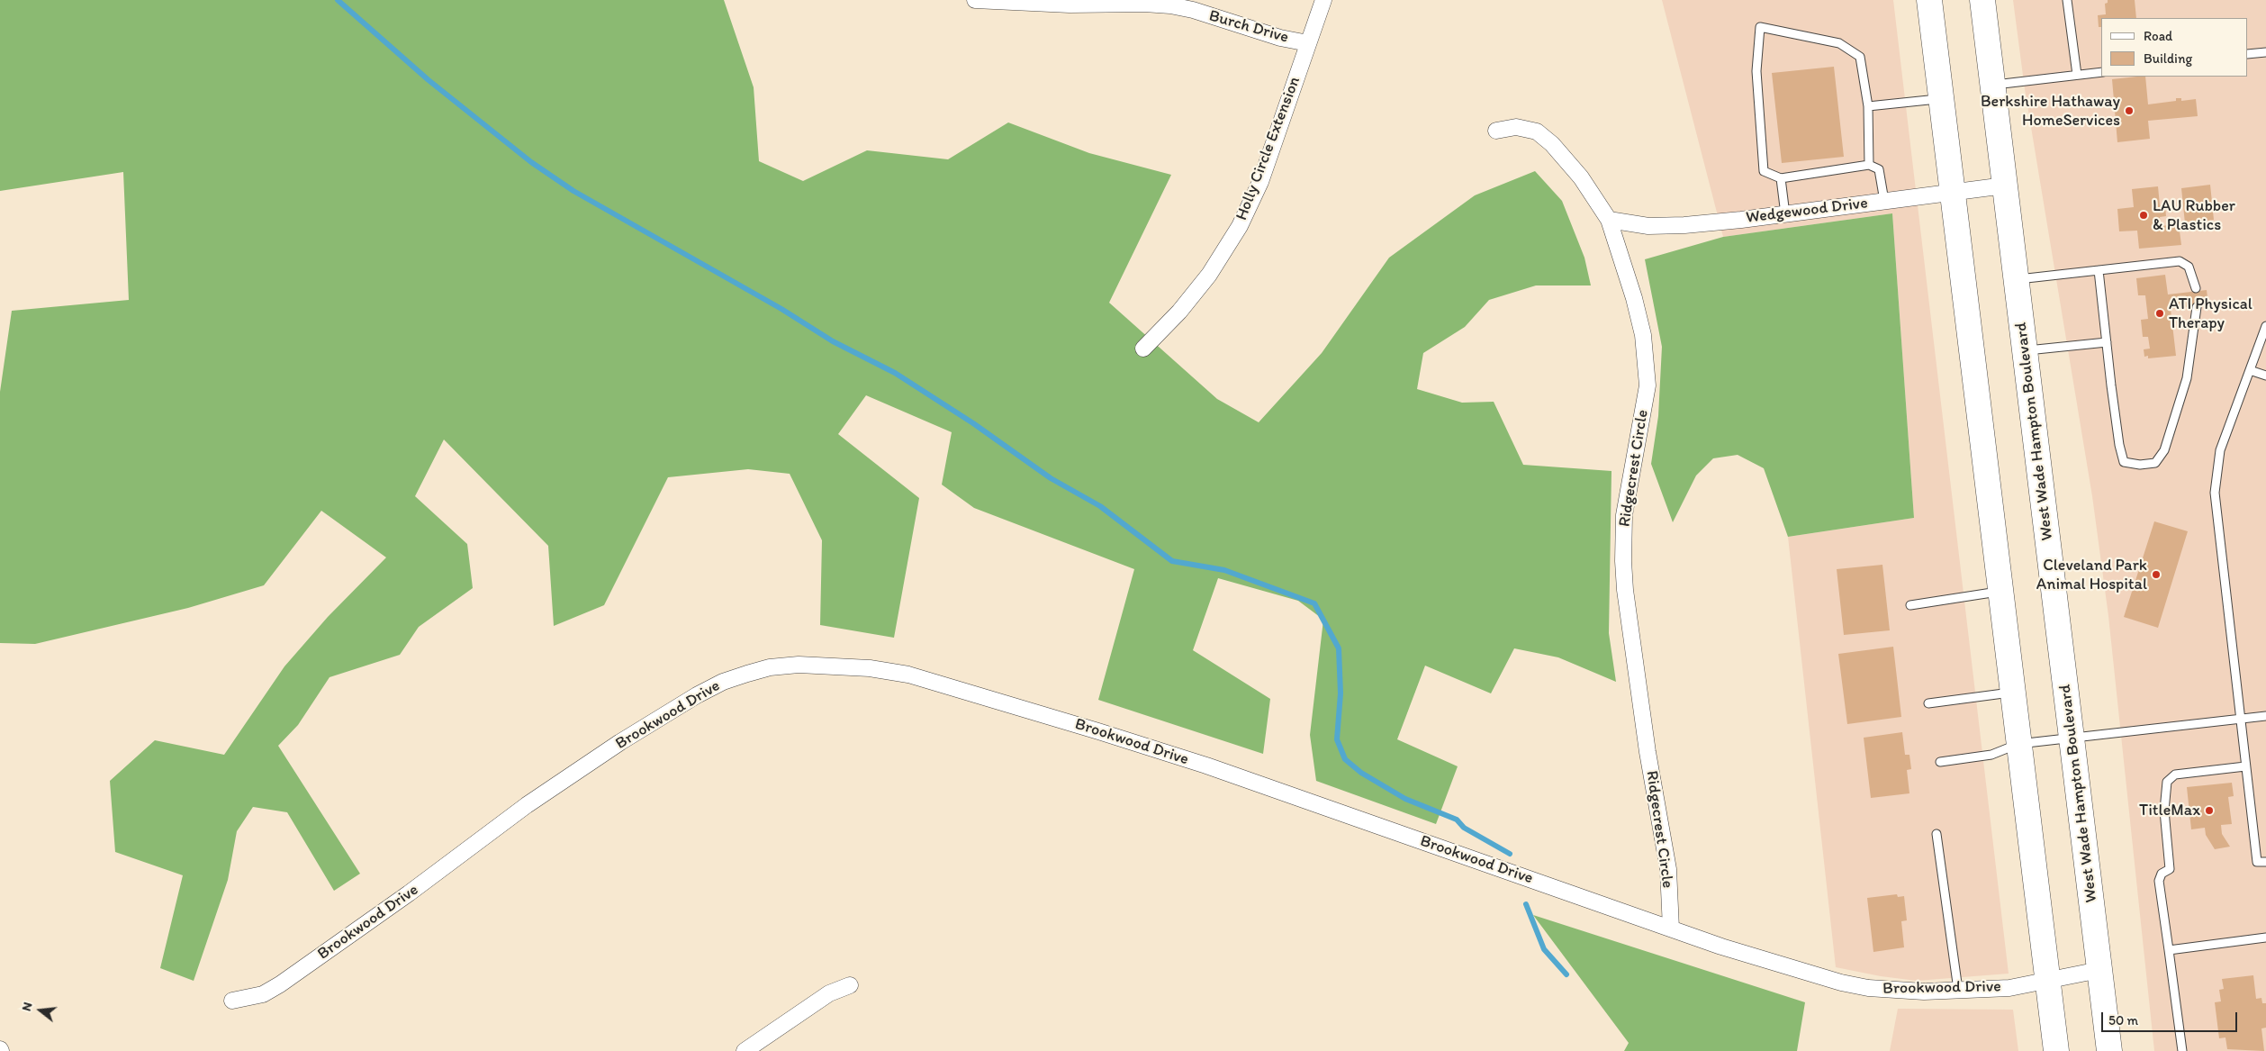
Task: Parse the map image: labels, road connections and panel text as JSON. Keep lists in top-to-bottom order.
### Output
{
  "streets": {
    "main road": ["West Wade Hampton Boulevard"],
    "street": [
      "Burch Drive",
      "Holly Circle Extension",
      "Wedgewood Drive",
      "Ridgecrest Circle",
      "Brookwood Drive"
    ]
  },
  "crossings": [
    ["Burch Drive", "Holly Circle Extension"],
    ["Wedgewood Drive", "West Wade Hampton Boulevard"],
    ["Wedgewood Drive", "Ridgecrest Circle"],
    ["West Wade Hampton Boulevard", "Brookwood Drive"],
    ["Ridgecrest Circle", "Brookwood Drive"]
  ],
  "places": [
    "Berkshire Hathaway HomeServices",
    "LAU Rubber & Plastics",
    "ATI Physical Therapy",
    "Cleveland Park Animal Hospital",
    "TitleMax"
  ],
  "legend": ["Road", "Building"],
  "scale_bar": "50 m",
  "north": "left"
}
